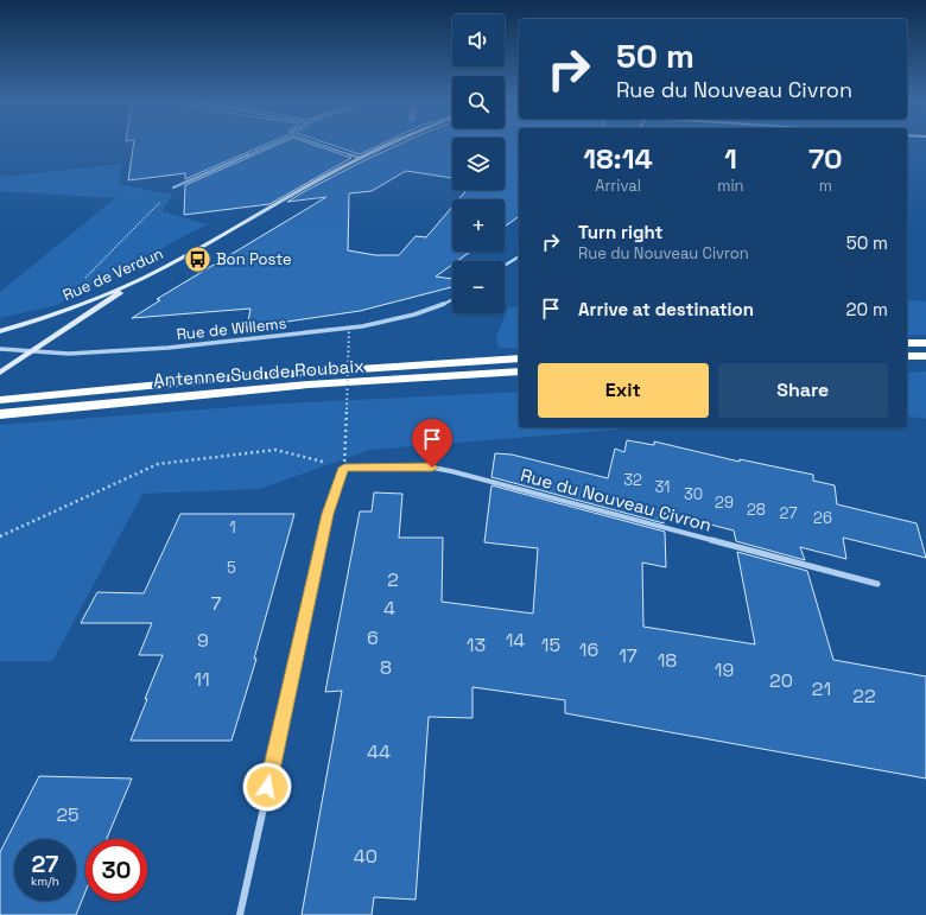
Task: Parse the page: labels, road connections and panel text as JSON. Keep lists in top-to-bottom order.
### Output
{
  "streets": {
    "highway": ["Antenne Sud de Roubaix"],
    "main road": ["Rue de Verdun"],
    "street": ["Rue de Willems", "Rue du Nouveau Civron"]
  },
  "places": {
    "bus stop": ["Bon Poste"]
  },
  "house_numbers": [
    "32",
    "31",
    "30",
    "29",
    "28",
    "27",
    "26",
    "1",
    "5",
    "2",
    "7",
    "4",
    "6",
    "9",
    "14",
    "13",
    "15",
    "16",
    "17",
    "18",
    "8",
    "19",
    "11",
    "20",
    "21",
    "22",
    "44",
    "25",
    "40"
  ],
  "page": {
    "map_buttons": ["+", "−"],
    "turn": ["50 m", "Rue du Nouveau Civron"],
    "eta": [
      "18:14",
      "Arrival",
      "1",
      "min",
      "70",
      "m"
    ],
    "list": [
      {
        "name": "Turn right",
        "note": "Rue du Nouveau Civron",
        "value": "50 m"
      },
      {
        "name": "Arrive at destination",
        "value": "20 m"
      }
    ],
    "buttons": ["Exit", "Share"],
    "speed": "27 km/h",
    "limit": "30"
  }
}
